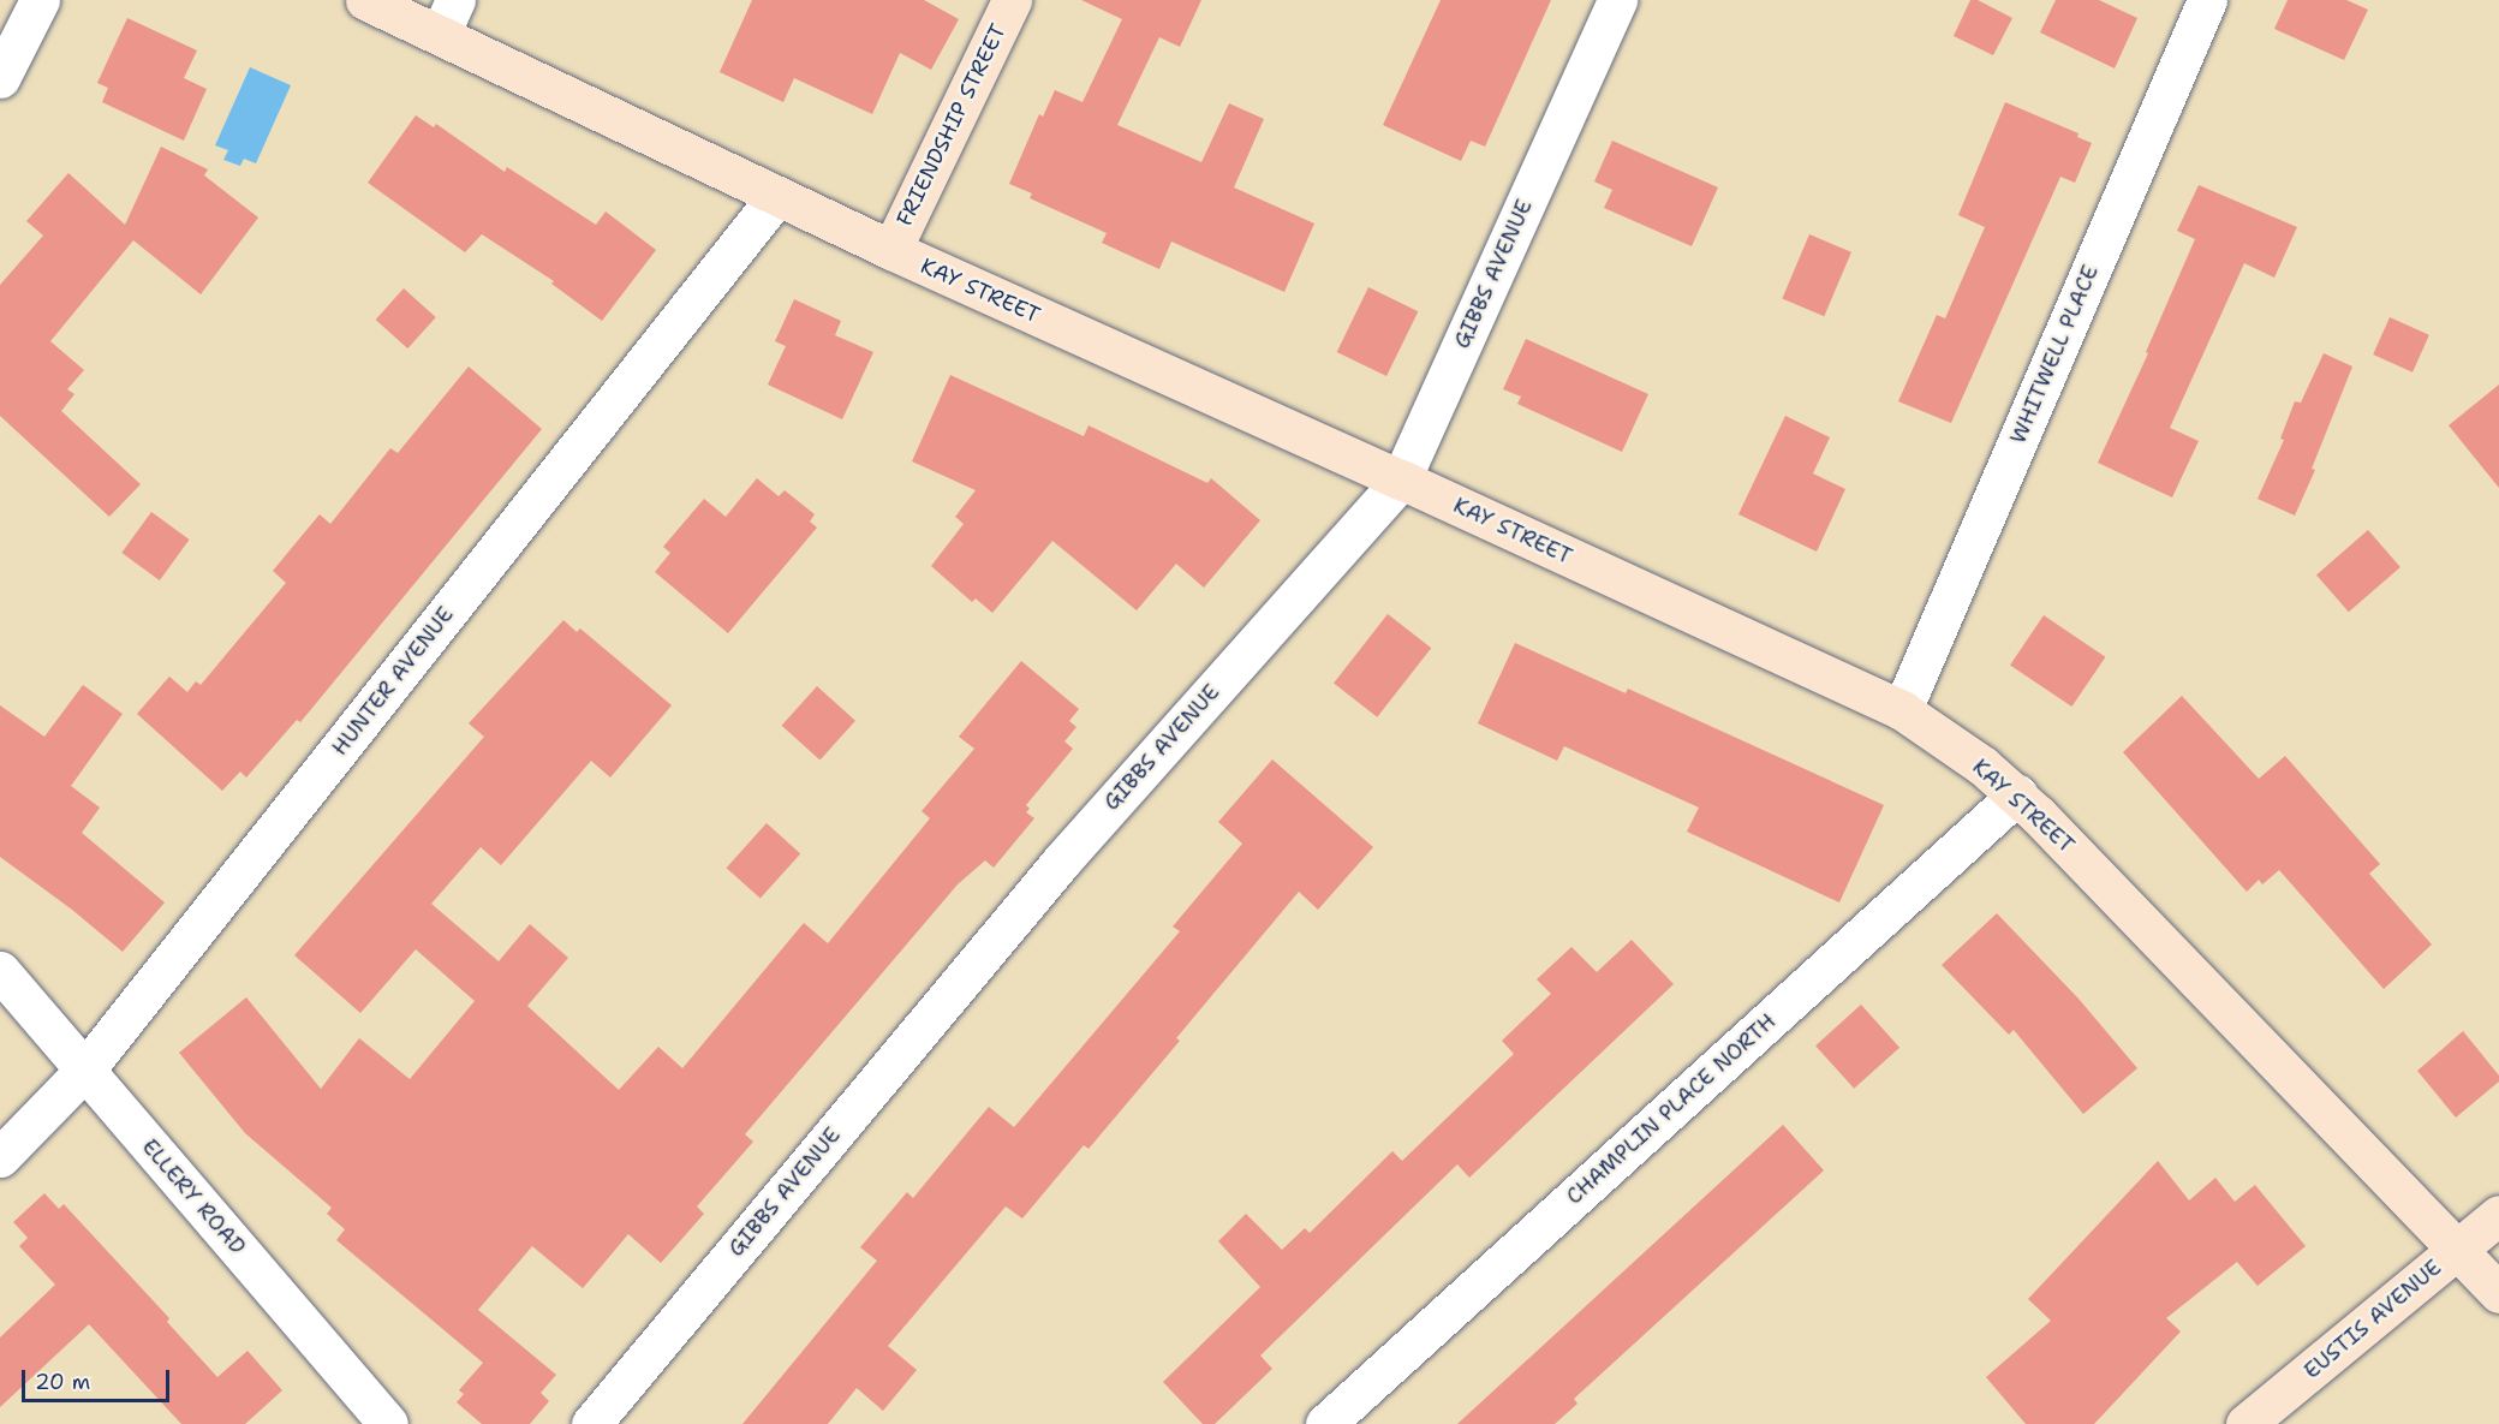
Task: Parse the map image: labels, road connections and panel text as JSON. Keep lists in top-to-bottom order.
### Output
{
  "streets": {
    "street": [
      "FRIENDSHIP STREET",
      "GIBBS AVENUE",
      "KAY STREET",
      "WHITWELL PLACE",
      "HUNTER AVENUE",
      "CHAMPLIN PLACE NORTH",
      "ELLERY ROAD",
      "EUSTIS AVENUE"
    ]
  },
  "crossings": [
    ["FRIENDSHIP STREET", "KAY STREET"],
    ["GIBBS AVENUE", "KAY STREET"],
    ["KAY STREET", "WHITWELL PLACE"],
    ["KAY STREET", "HUNTER AVENUE"],
    ["KAY STREET", "CHAMPLIN PLACE NORTH"],
    ["KAY STREET", "EUSTIS AVENUE"],
    ["HUNTER AVENUE", "ELLERY ROAD"]
  ],
  "scale_bar": "20 m"
}
